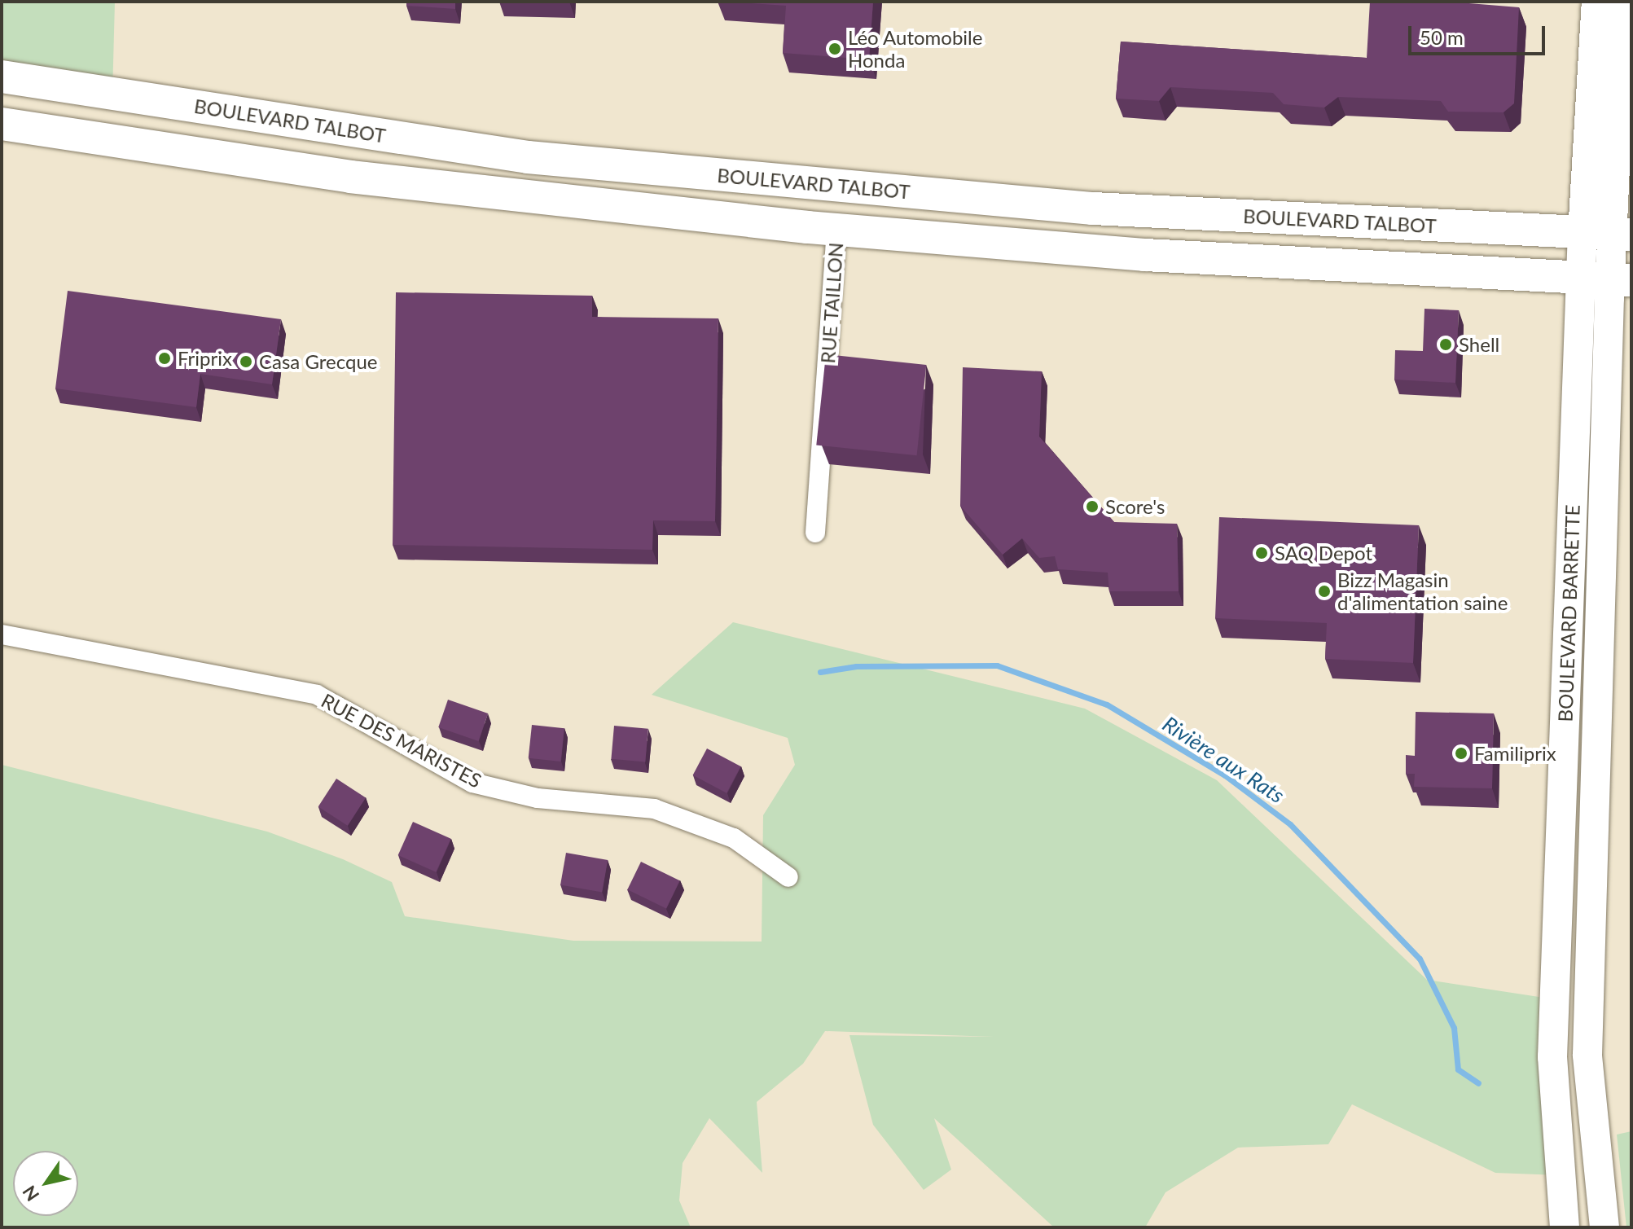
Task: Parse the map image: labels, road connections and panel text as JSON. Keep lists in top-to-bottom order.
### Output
{
  "streets": {
    "main road": ["BOULEVARD TALBOT", "BOULEVARD BARRETTE"],
    "street": ["RUE TAILLON", "RUE DES MARISTES"]
  },
  "crossings": [
    ["BOULEVARD TALBOT", "BOULEVARD BARRETTE"]
  ],
  "water": ["Rivière aux Rats"],
  "places": [
    "Léo Automobile Honda",
    "Shell",
    "Friprix",
    "Casa Grecque",
    "Score's",
    "SAQ Depot",
    "Bizz Magasin d'alimentation saine",
    "Familiprix"
  ],
  "scale_bar": "50 m",
  "north": "bottom left"
}
